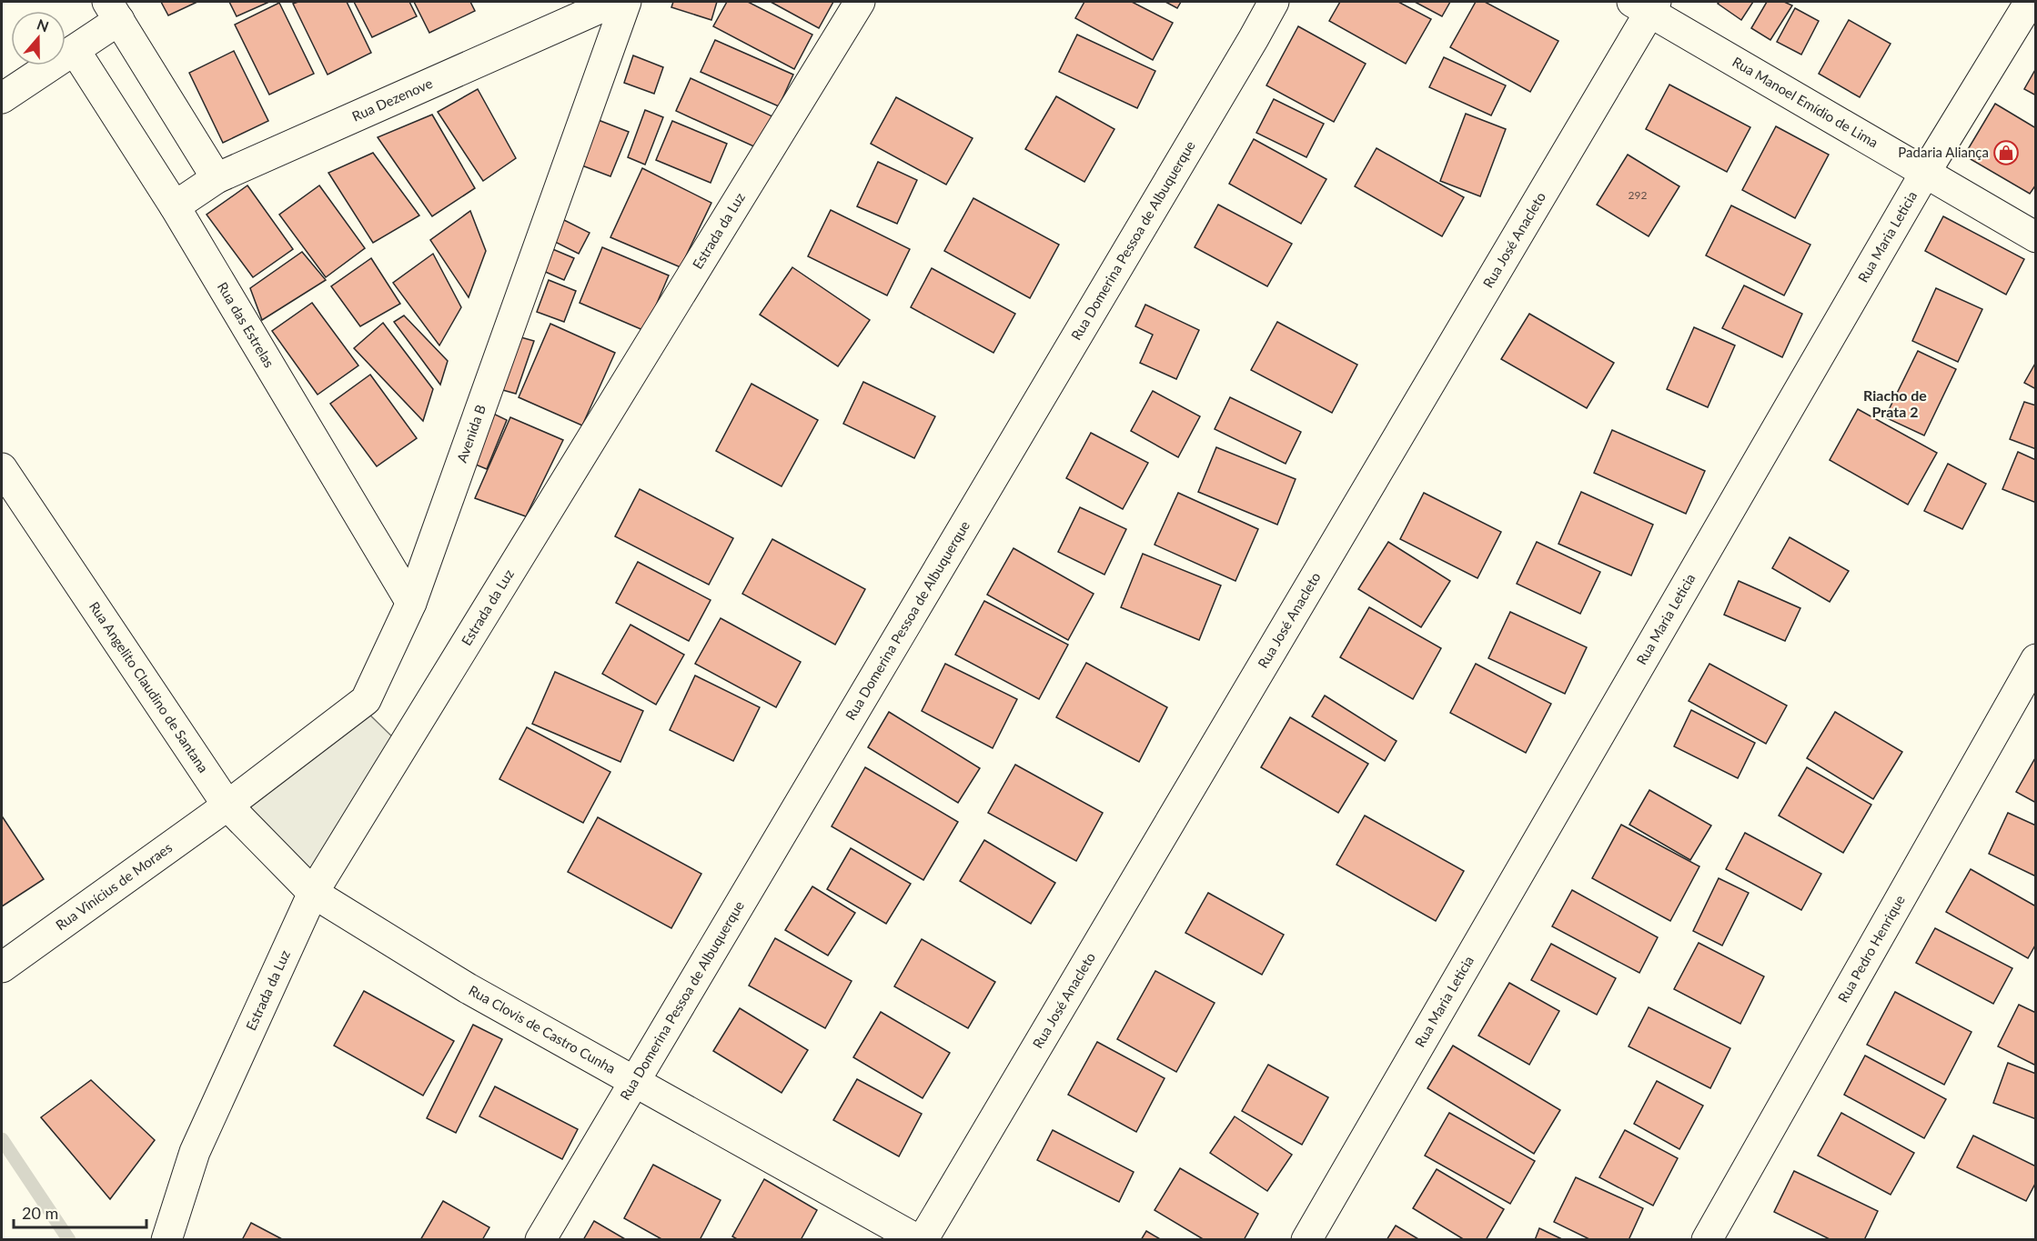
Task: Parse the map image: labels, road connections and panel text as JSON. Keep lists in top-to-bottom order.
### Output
{
  "streets": {
    "street": [
      "Rua Dezenove",
      "Rua Manoel Emídio de Lima",
      "Estrada da Luz",
      "Rua Maria Leticia",
      "Rua Domerina Pessoa de Albuquerque",
      "Rua José Anacleto",
      "Rua das Estrelas",
      "Avenida B",
      "Rua Angelito Claudino de Santana",
      "Rua Vinícius de Moraes",
      "Rua Pedro Henrique",
      "Rua Clovis de Castro Cunha"
    ]
  },
  "crossings": [
    ["Rua Dezenove", "Rua das Estrelas"],
    ["Rua Manoel Emídio de Lima", "Rua Maria Leticia"],
    ["Rua Manoel Emídio de Lima", "Rua José Anacleto"],
    ["Estrada da Luz", "Rua Angelito Claudino de Santana"],
    ["Estrada da Luz", "Rua Clovis de Castro Cunha"],
    ["Rua Domerina Pessoa de Albuquerque", "Rua Clovis de Castro Cunha"],
    ["Rua das Estrelas", "Avenida B"],
    ["Avenida B", "Rua Angelito Claudino de Santana"],
    ["Avenida B", "Rua Vinícius de Moraes"],
    ["Rua Angelito Claudino de Santana", "Rua Vinícius de Moraes"],
    ["Rua Angelito Claudino de Santana", "Rua Clovis de Castro Cunha"]
  ],
  "districts": ["Riacho de Prata 2"],
  "places": {
    "shop": ["Padaria Aliança"]
  },
  "house_numbers": ["292"],
  "scale_bar": "20 m",
  "north": "top"
}
